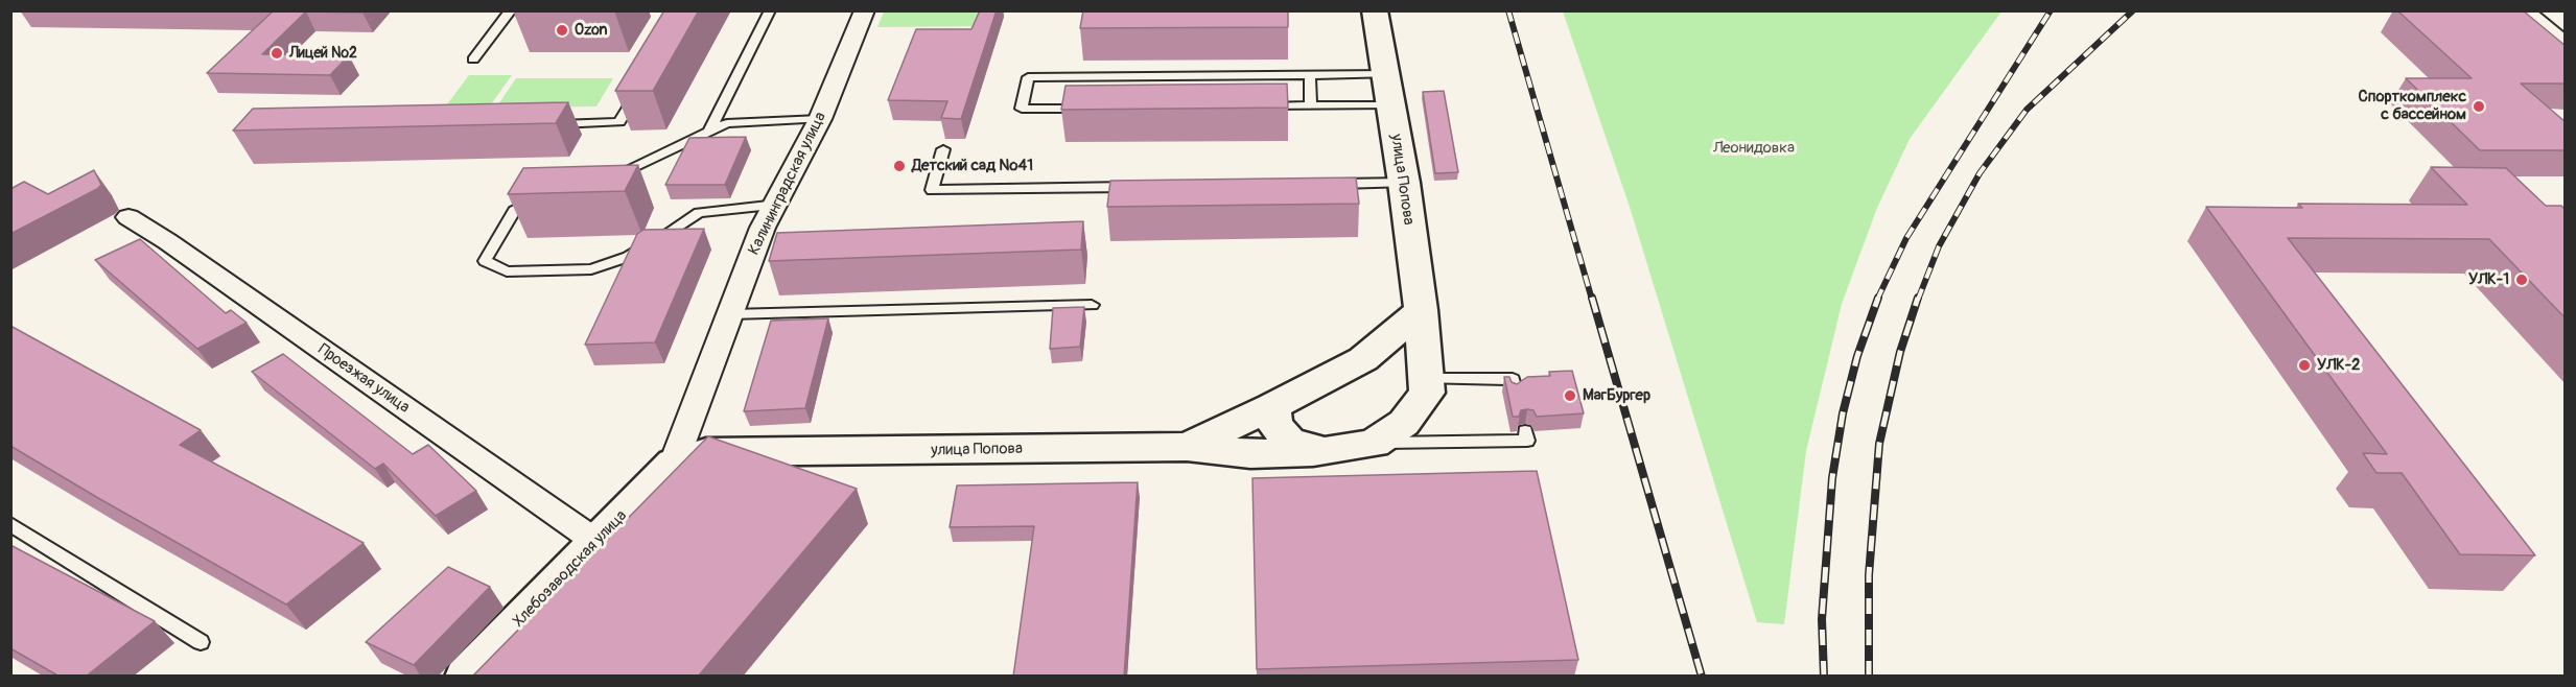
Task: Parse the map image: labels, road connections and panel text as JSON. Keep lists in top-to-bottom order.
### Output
{
  "streets": {
    "street": [
      "улица Попова",
      "Калининградская улица",
      "Проезжая улица",
      "Хлебозаводская улица"
    ]
  },
  "crossings": [
    ["улица Попова", "Калининградская улица"],
    ["улица Попова", "Хлебозаводская улица"],
    ["Калининградская улица", "Хлебозаводская улица"],
    ["Проезжая улица", "Хлебозаводская улица"]
  ],
  "parks": ["Леонидовка"],
  "places": [
    "Ozon",
    "Лицей №2",
    "Спорткомплекс с бассейном",
    "Детский сад №41",
    "УЛК-1",
    "УЛК-2",
    "МагБургер"
  ]
}
